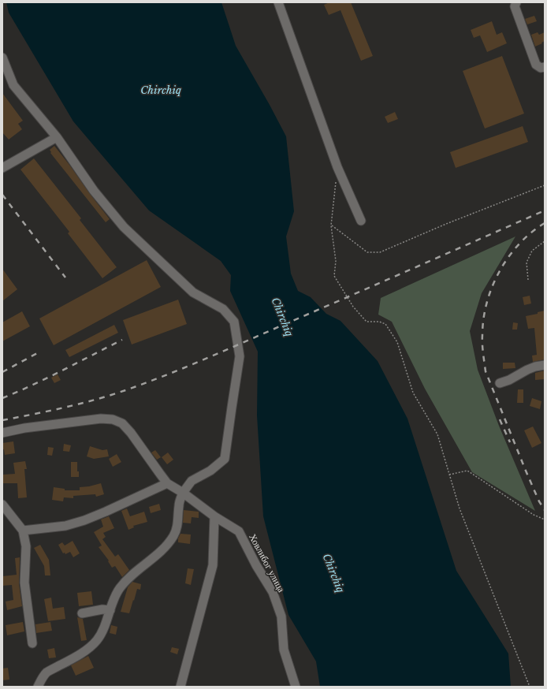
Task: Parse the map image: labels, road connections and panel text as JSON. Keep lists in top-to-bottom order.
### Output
{
  "streets": {
    "street": ["Ховлибог улица"]
  },
  "water": ["Chirchiq"]
}
